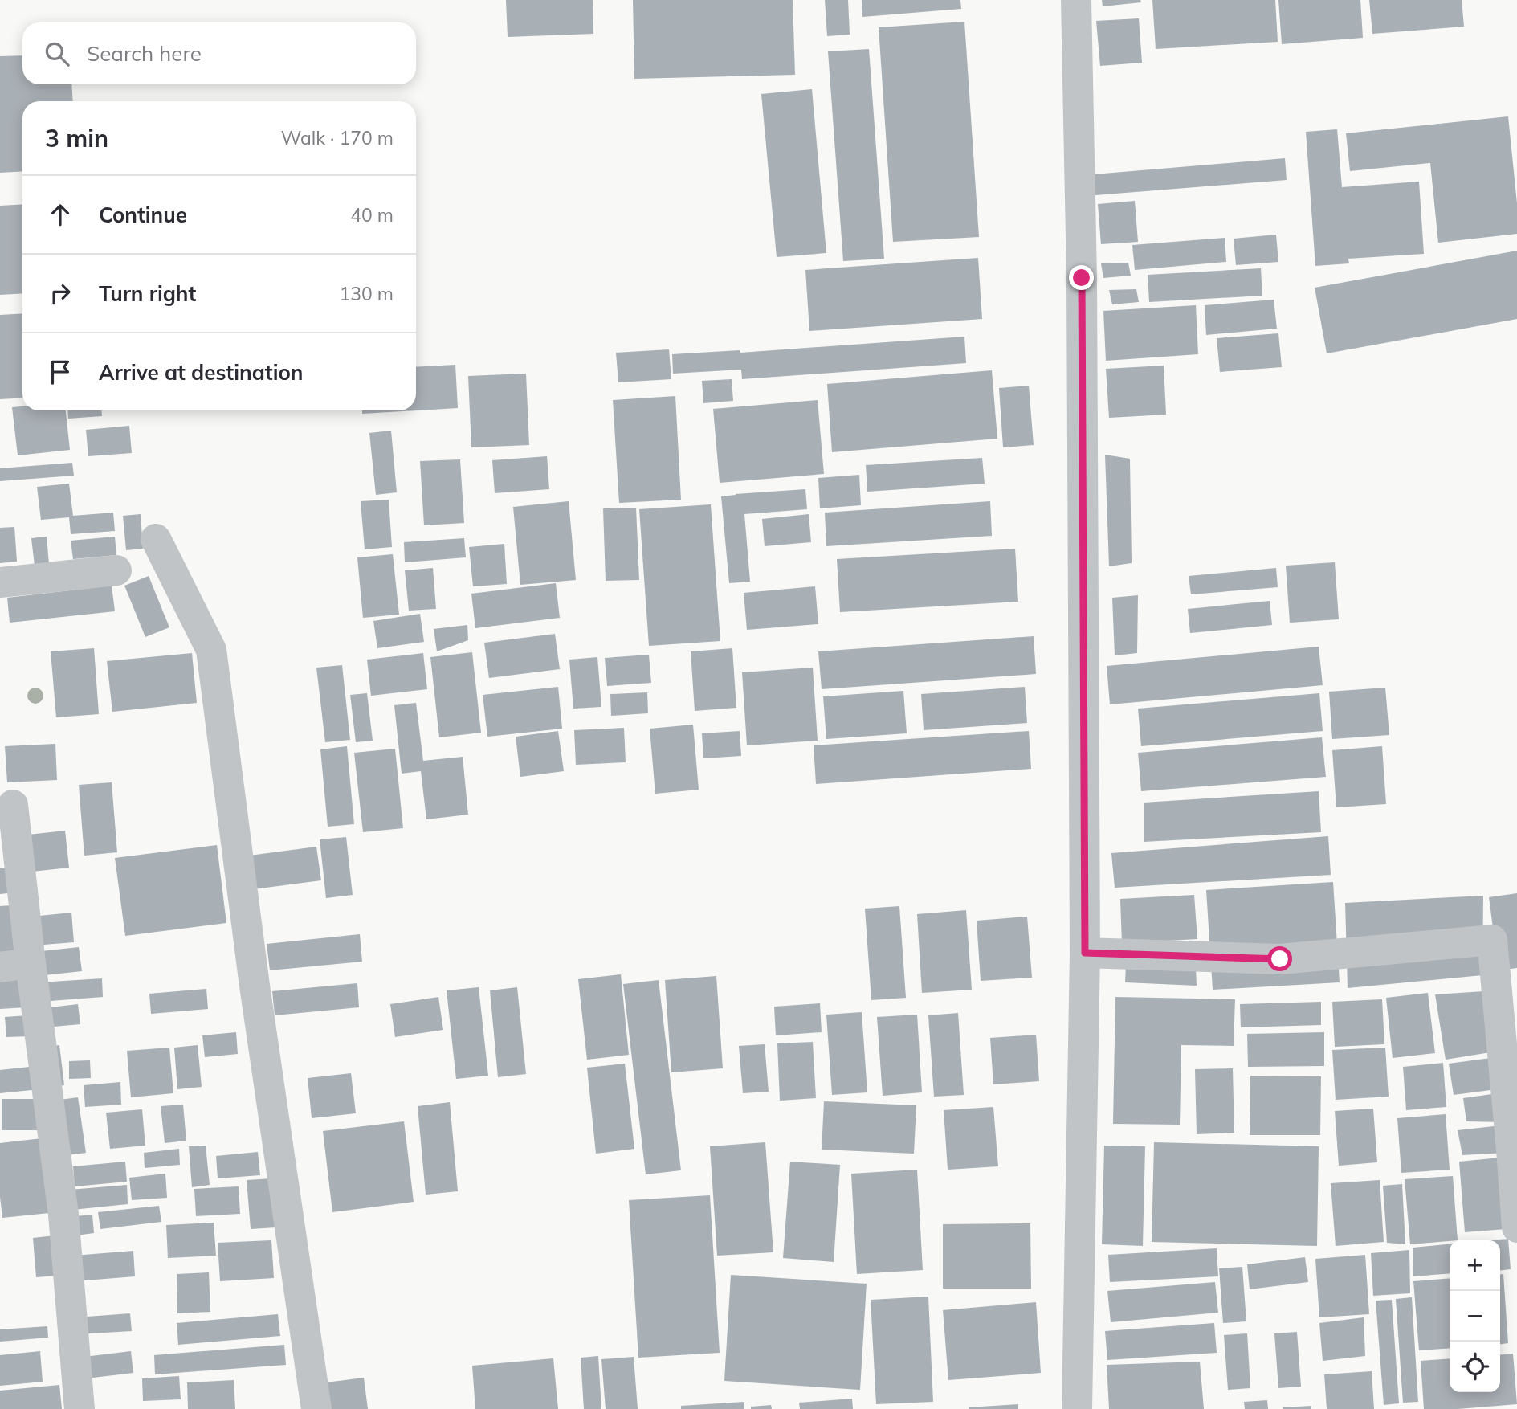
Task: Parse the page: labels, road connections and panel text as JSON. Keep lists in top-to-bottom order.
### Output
{
  "page": {
    "search": "Search here",
    "heading": ["3 min", "Walk · 170 m"],
    "list": [
      ["Continue", "40 m"],
      ["Turn right", "130 m"],
      "Arrive at destination"
    ],
    "map_buttons": ["+", "−"]
  }
}
